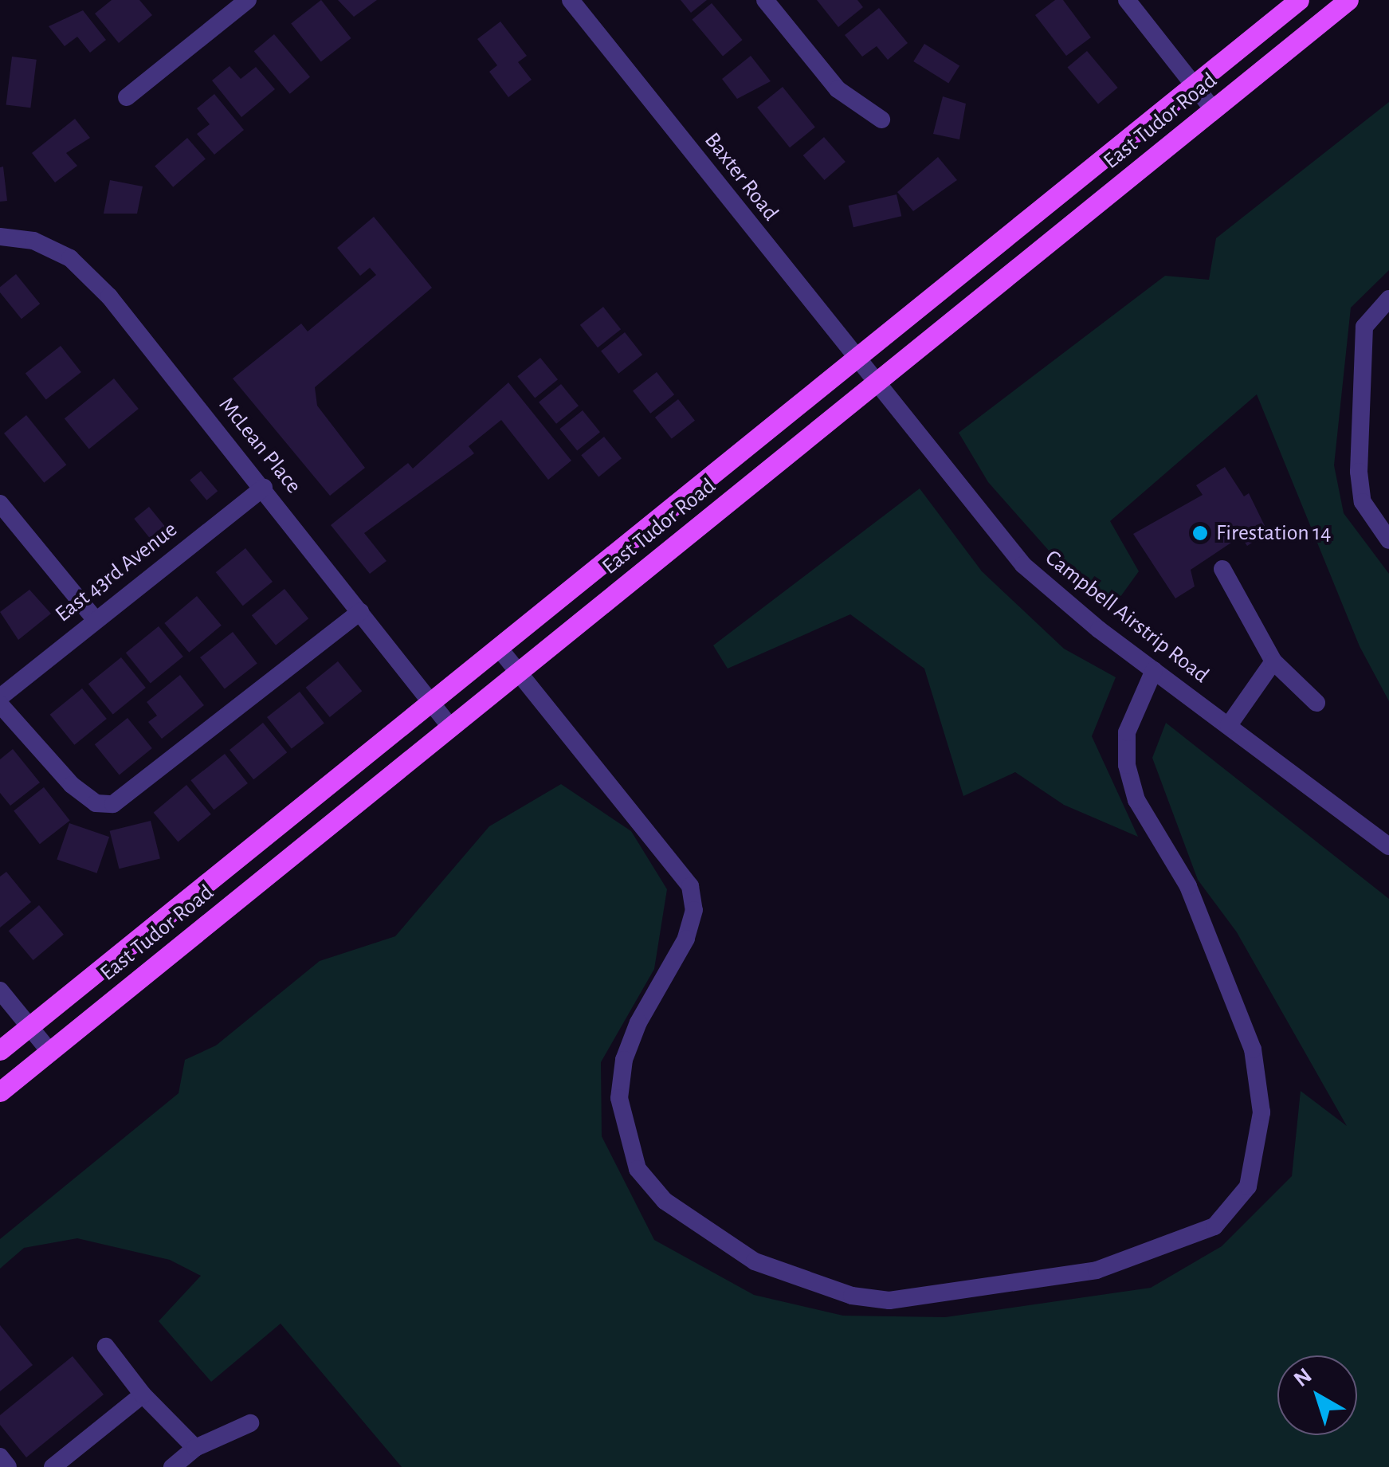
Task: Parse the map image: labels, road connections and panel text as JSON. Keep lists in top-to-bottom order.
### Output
{
  "streets": {
    "main road": ["East Tudor Road"],
    "street": [
      "Baxter Road",
      "McLean Place",
      "East 43rd Avenue",
      "Campbell Airstrip Road"
    ]
  },
  "crossings": [
    ["East Tudor Road", "Baxter Road"],
    ["East Tudor Road", "McLean Place"],
    ["East Tudor Road", "Campbell Airstrip Road"],
    ["Baxter Road", "Campbell Airstrip Road"],
    ["McLean Place", "East 43rd Avenue"]
  ],
  "places": ["Firestation 14"],
  "north": "top left"
}
